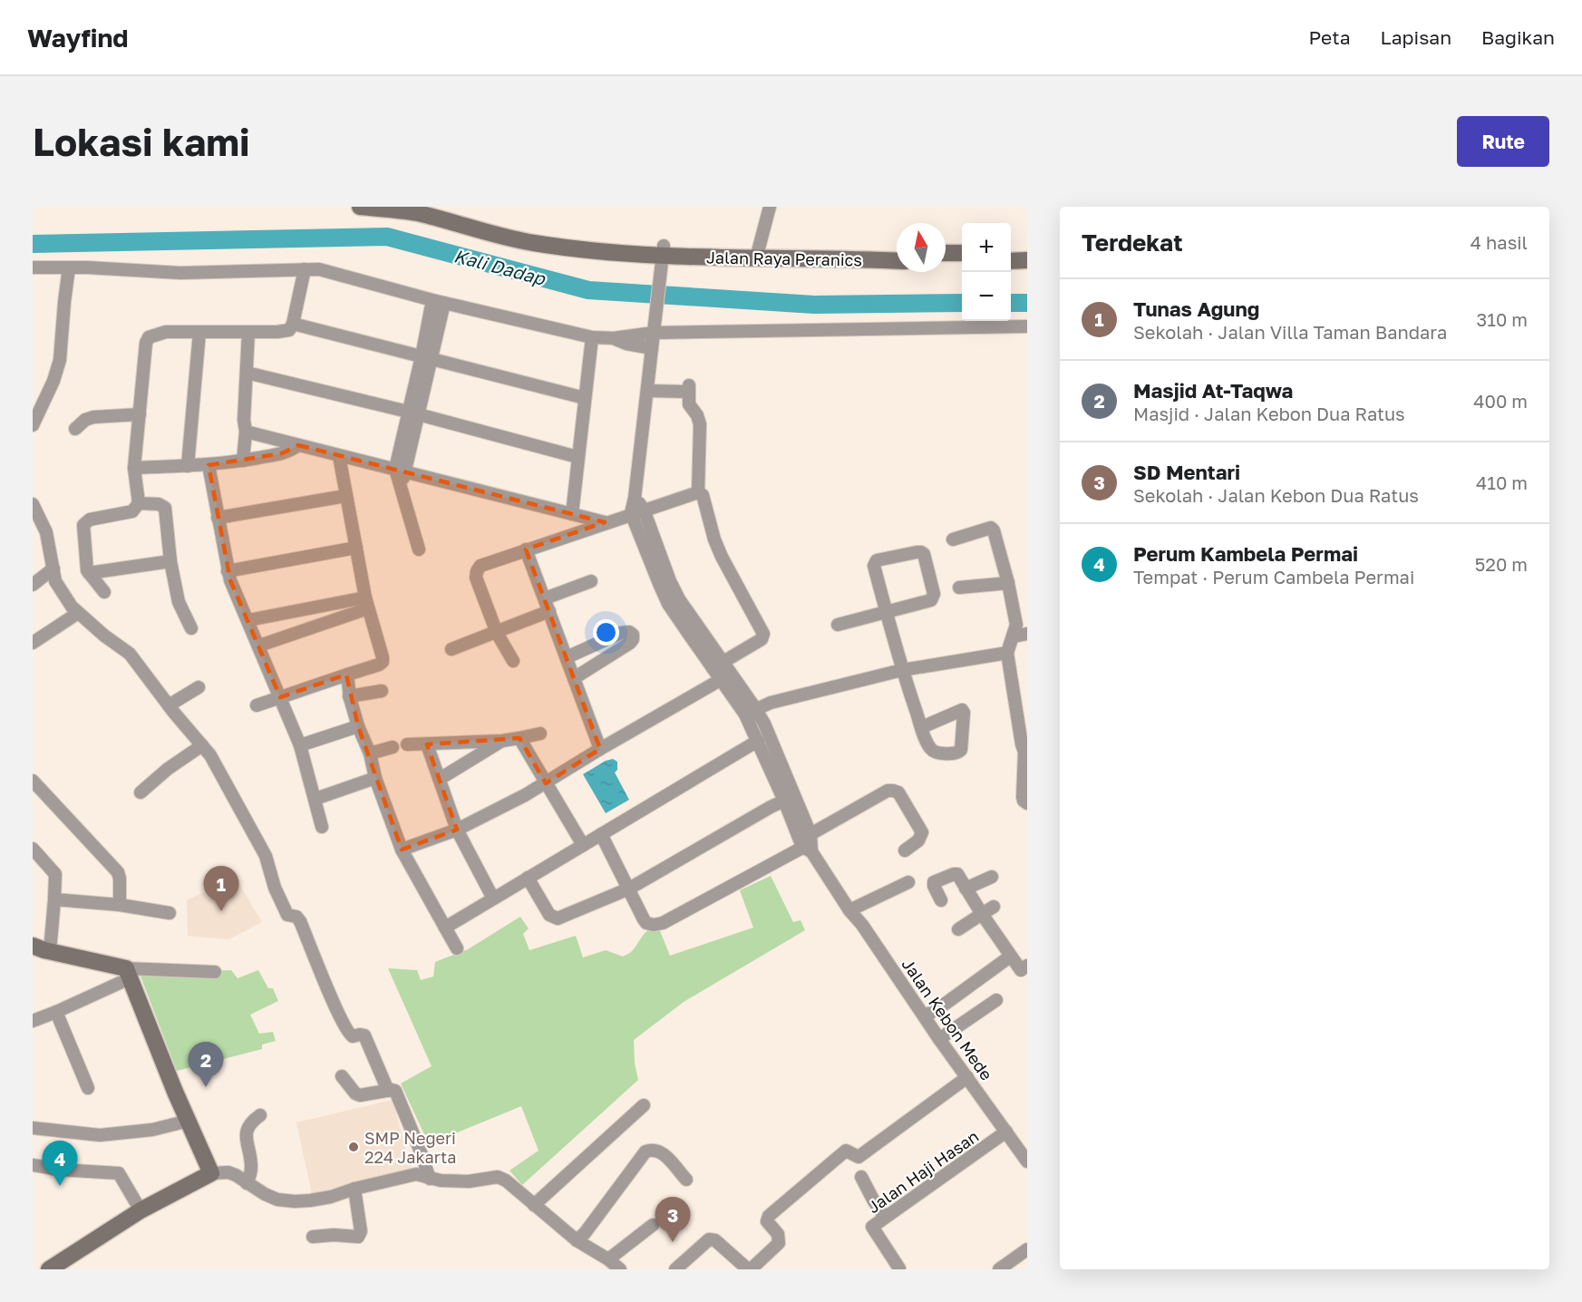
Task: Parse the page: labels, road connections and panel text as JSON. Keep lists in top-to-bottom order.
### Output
{
  "streets": {
    "street": ["Jalan Raya Peranics", "Jalan Kebon Mede", "Jalan Haji Hasan"]
  },
  "crossings": [
    ["Jalan Kebon Mede", "Jalan Haji Hasan"]
  ],
  "water": ["Kali Dadap"],
  "places": ["SMP Negeri 224 Jakarta"],
  "north": "top",
  "page": {
    "header": "Wayfind",
    "nav": ["Peta", "Lapisan", "Bagikan"],
    "buttons": "Rute",
    "title": "Lokasi kami",
    "heading": ["Terdekat", "4 hasil"],
    "map_buttons": ["+", "−"],
    "list": [
      {
        "mark": "1",
        "name": "Tunas Agung",
        "note": "Sekolah · Jalan Villa Taman Bandara",
        "value": "310 m"
      },
      {
        "mark": "2",
        "name": "Masjid At-Taqwa",
        "note": "Masjid · Jalan Kebon Dua Ratus",
        "value": "400 m"
      },
      {
        "mark": "3",
        "name": "SD Mentari",
        "note": "Sekolah · Jalan Kebon Dua Ratus",
        "value": "410 m"
      },
      {
        "mark": "4",
        "name": "Perum Kambela Permai",
        "note": "Tempat · Perum Cambela Permai",
        "value": "520 m"
      }
    ],
    "pins": [
      "1",
      "2",
      "4",
      "3"
    ]
  }
}
